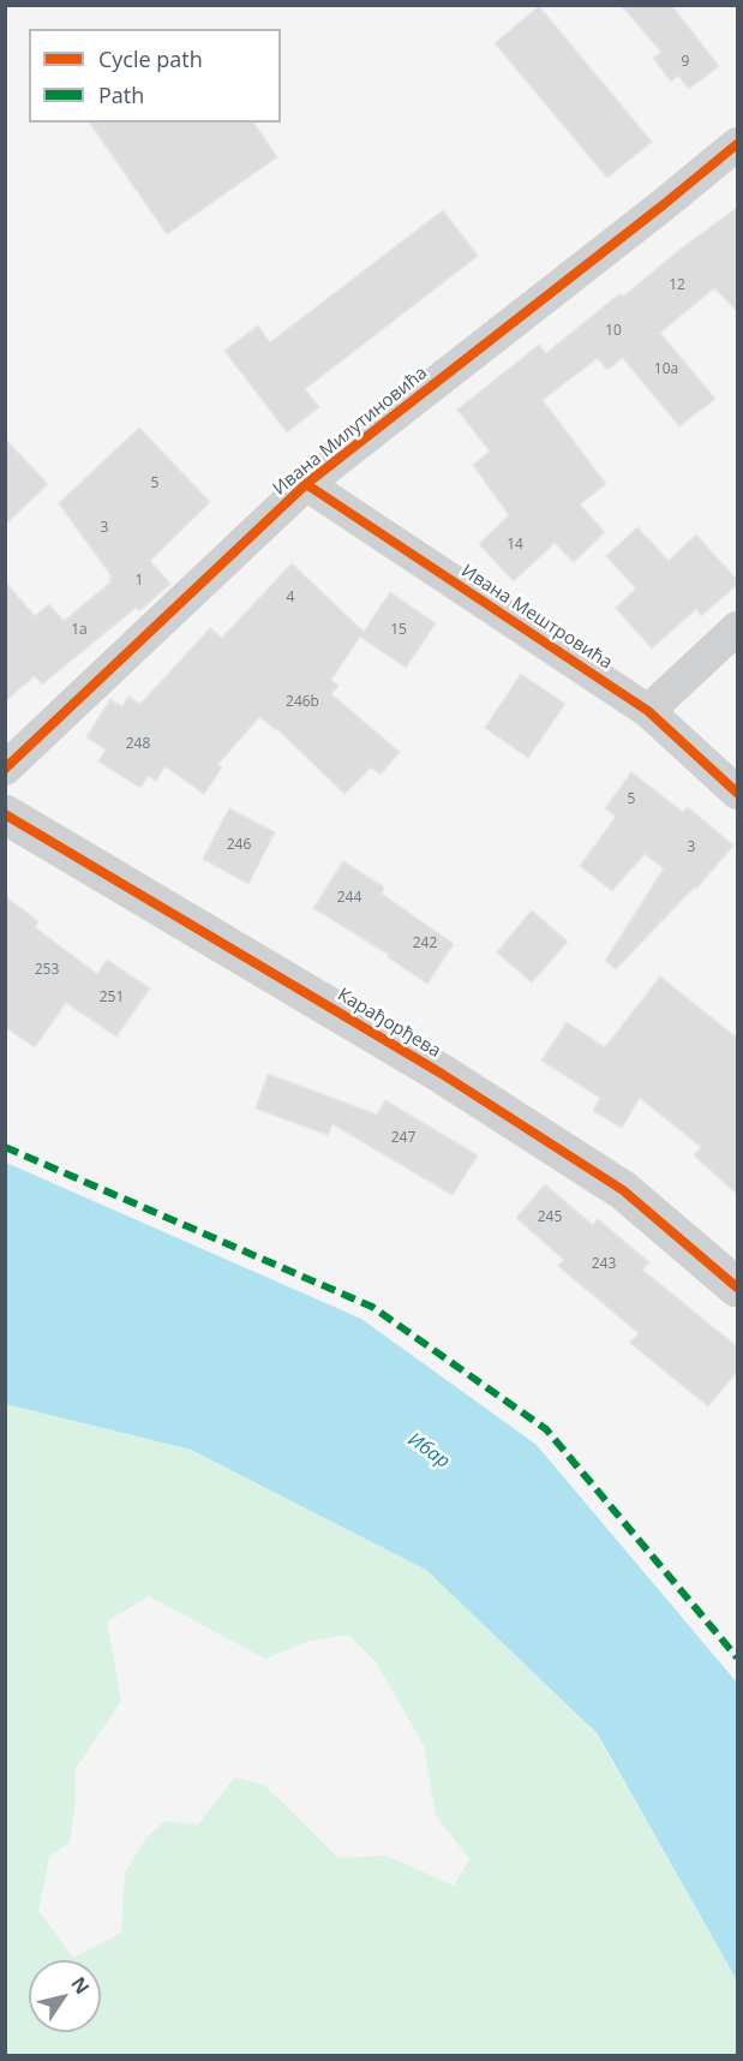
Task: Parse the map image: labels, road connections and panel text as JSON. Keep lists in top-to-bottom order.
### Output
{
  "streets": {
    "street": ["Ивана Милутиновића", "Ивана Мештровића", "Карађорђева"]
  },
  "crossings": [
    ["Ивана Милутиновића", "Ивана Мештровића"]
  ],
  "water": ["Ибар"],
  "house_numbers": [
    "9",
    "12",
    "10",
    "10a",
    "5",
    "3",
    "14",
    "1",
    "4",
    "1a",
    "15",
    "246b",
    "248",
    "5",
    "246",
    "3",
    "244",
    "242",
    "253",
    "251",
    "247",
    "245",
    "243"
  ],
  "legend": ["Cycle path", "Path"],
  "north": "top right"
}
